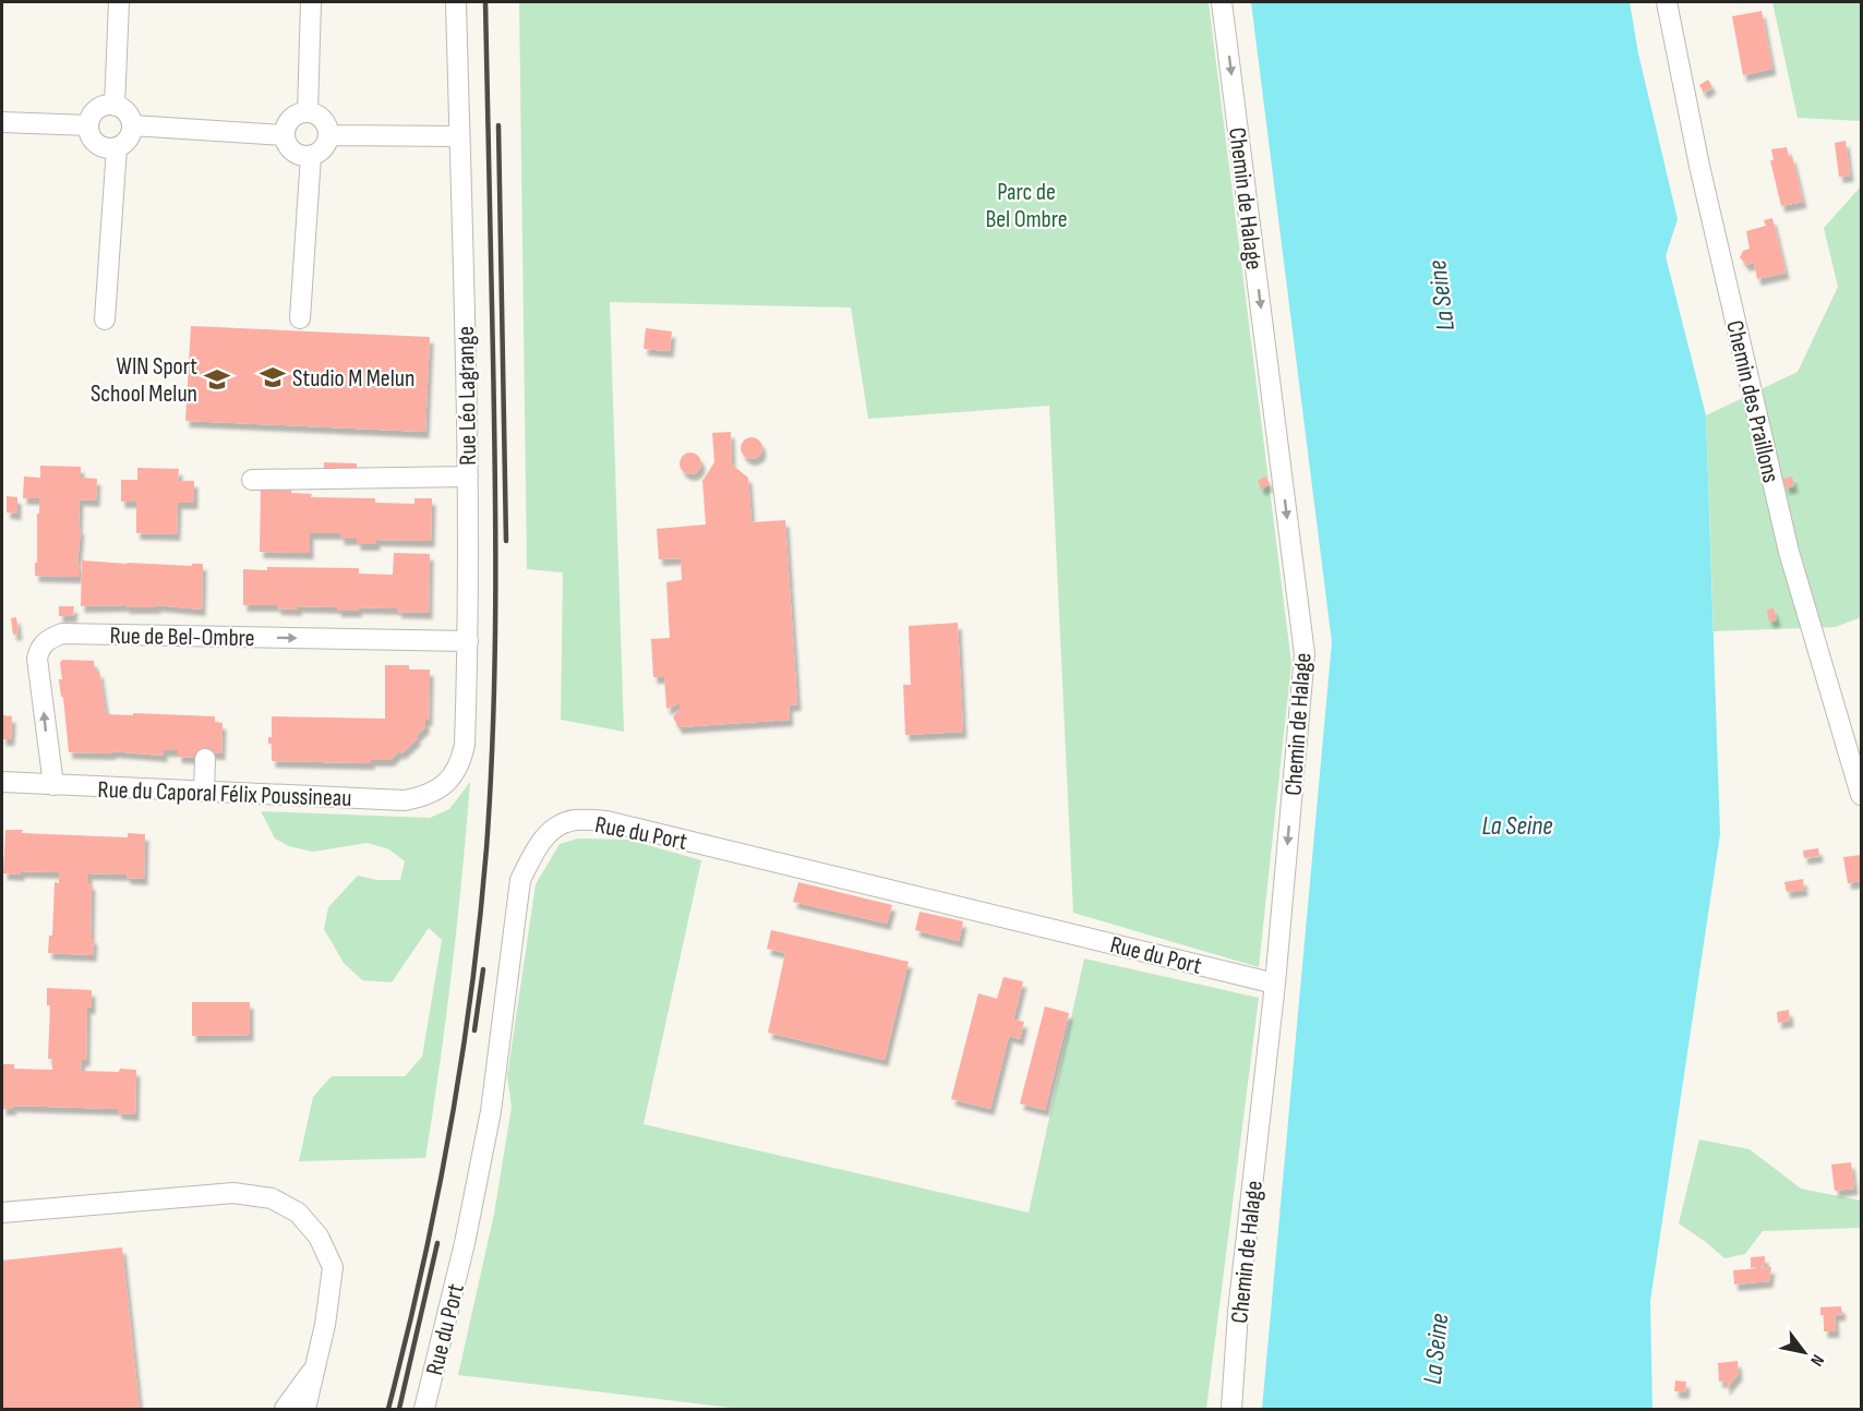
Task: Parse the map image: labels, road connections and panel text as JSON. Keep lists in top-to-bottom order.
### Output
{
  "streets": {
    "street": [
      "Chemin de Halage",
      "Rue Léo Lagrange",
      "Chemin des Praillons",
      "Rue de Bel-Ombre",
      "Rue du Caporal Félix Poussineau",
      "Rue du Port"
    ]
  },
  "crossings": [
    ["Chemin de Halage", "Rue du Port"],
    ["Rue Léo Lagrange", "Rue de Bel-Ombre"],
    ["Rue Léo Lagrange", "Rue du Caporal Félix Poussineau"],
    ["Rue de Bel-Ombre", "Rue du Caporal Félix Poussineau"]
  ],
  "one_way": ["Chemin de Halage"],
  "water": ["La Seine"],
  "parks": ["Parc de Bel Ombre"],
  "places": {
    "school or university": ["Studio M Melun", "WIN Sport School Melun"]
  },
  "north": "bottom right"
}
